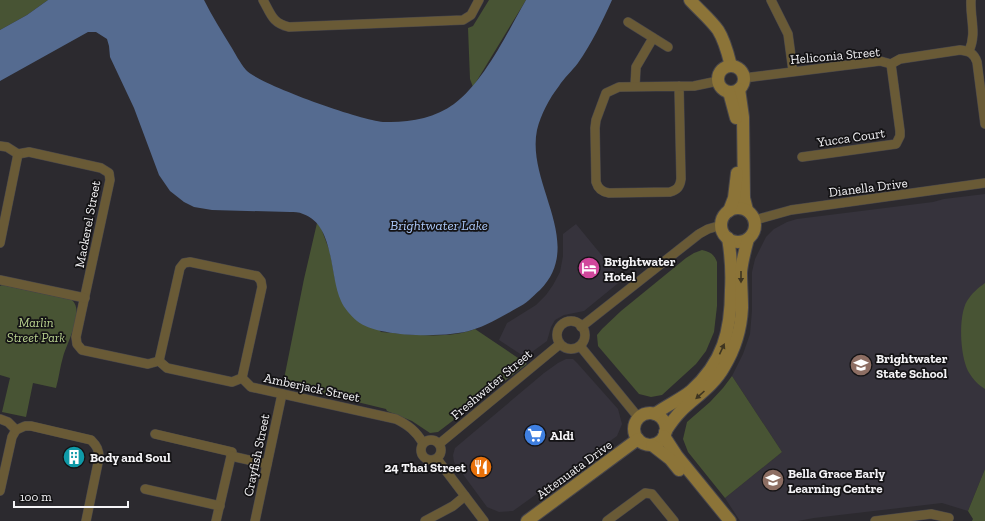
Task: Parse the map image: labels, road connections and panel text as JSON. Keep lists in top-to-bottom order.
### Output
{
  "streets": {
    "street": [
      "Heliconia Street",
      "Yucca Court",
      "Dianella Drive",
      "Mackerel Street",
      "Freshwater Street",
      "Amberjack Street",
      "Crayfish Street",
      "Attenuata Drive"
    ]
  },
  "crossings": [
    ["Heliconia Street", "Yucca Court"],
    ["Freshwater Street", "Amberjack Street"],
    ["Amberjack Street", "Crayfish Street"]
  ],
  "water": ["Brightwater Lake"],
  "parks": ["Marlin Street Park"],
  "places": {
    "hotel": ["Brightwater Hotel"],
    "school or university": ["Brightwater State School", "Bella Grace Early Learning Centre"],
    "supermarket": ["Aldi"],
    "building": ["Body and Soul"],
    "restaurant": ["24 Thai Street"]
  },
  "scale_bar": "100 m"
}
